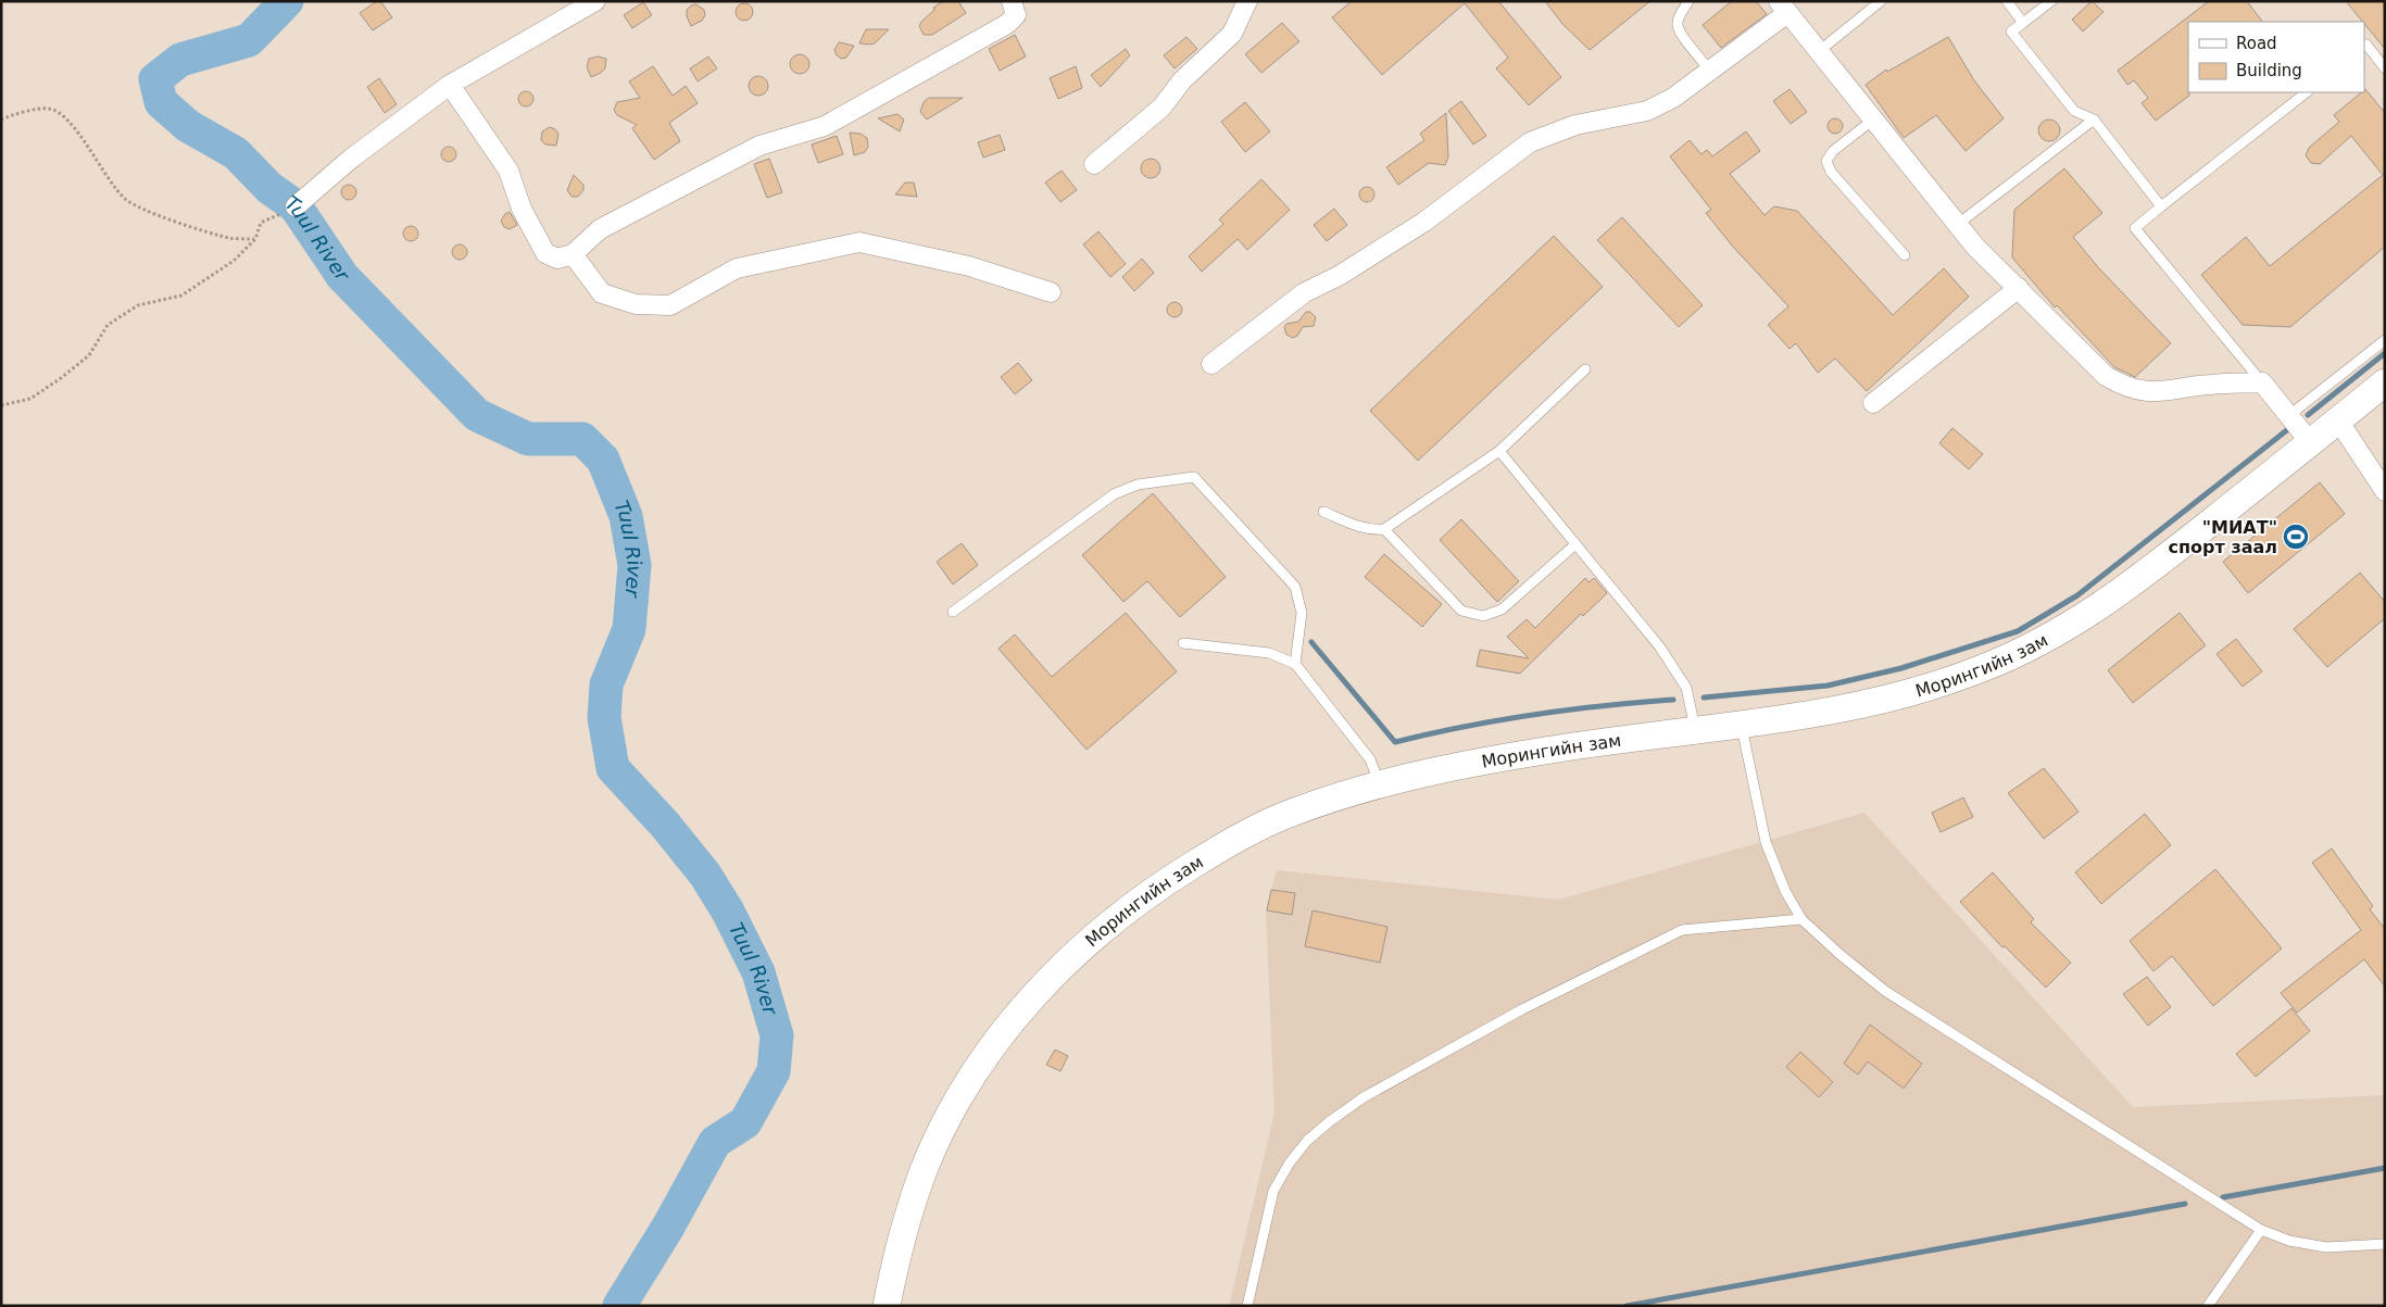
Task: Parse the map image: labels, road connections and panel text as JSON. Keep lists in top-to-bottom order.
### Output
{
  "streets": {
    "main road": ["Морингийн зам"]
  },
  "water": ["Tuul River"],
  "places": {
    "sports": ["\"МИАТ\" спорт заал"]
  },
  "legend": ["Road", "Building"]
}
